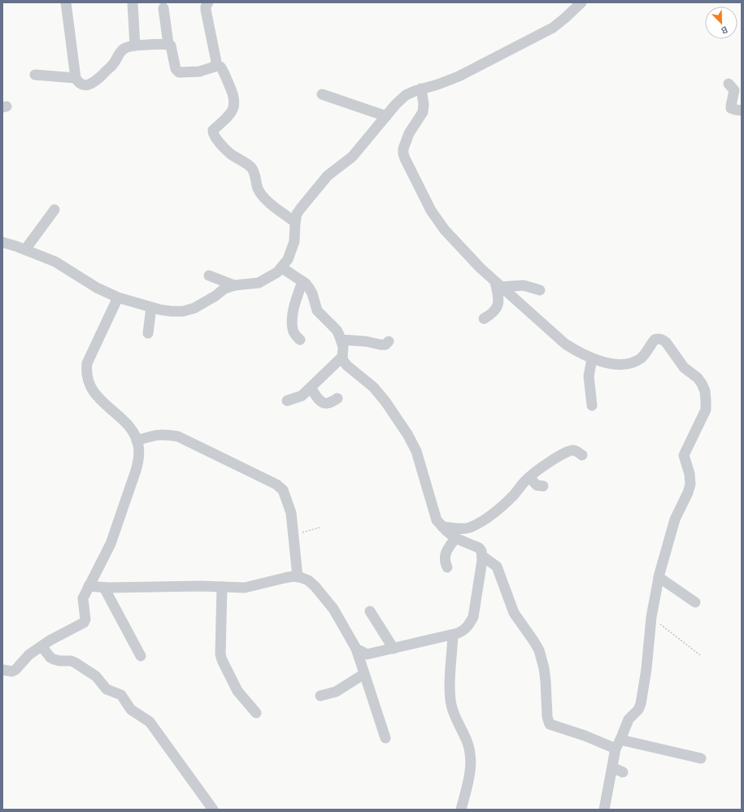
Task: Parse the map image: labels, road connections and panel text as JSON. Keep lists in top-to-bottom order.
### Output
{
  "north": "bottom right"
}
